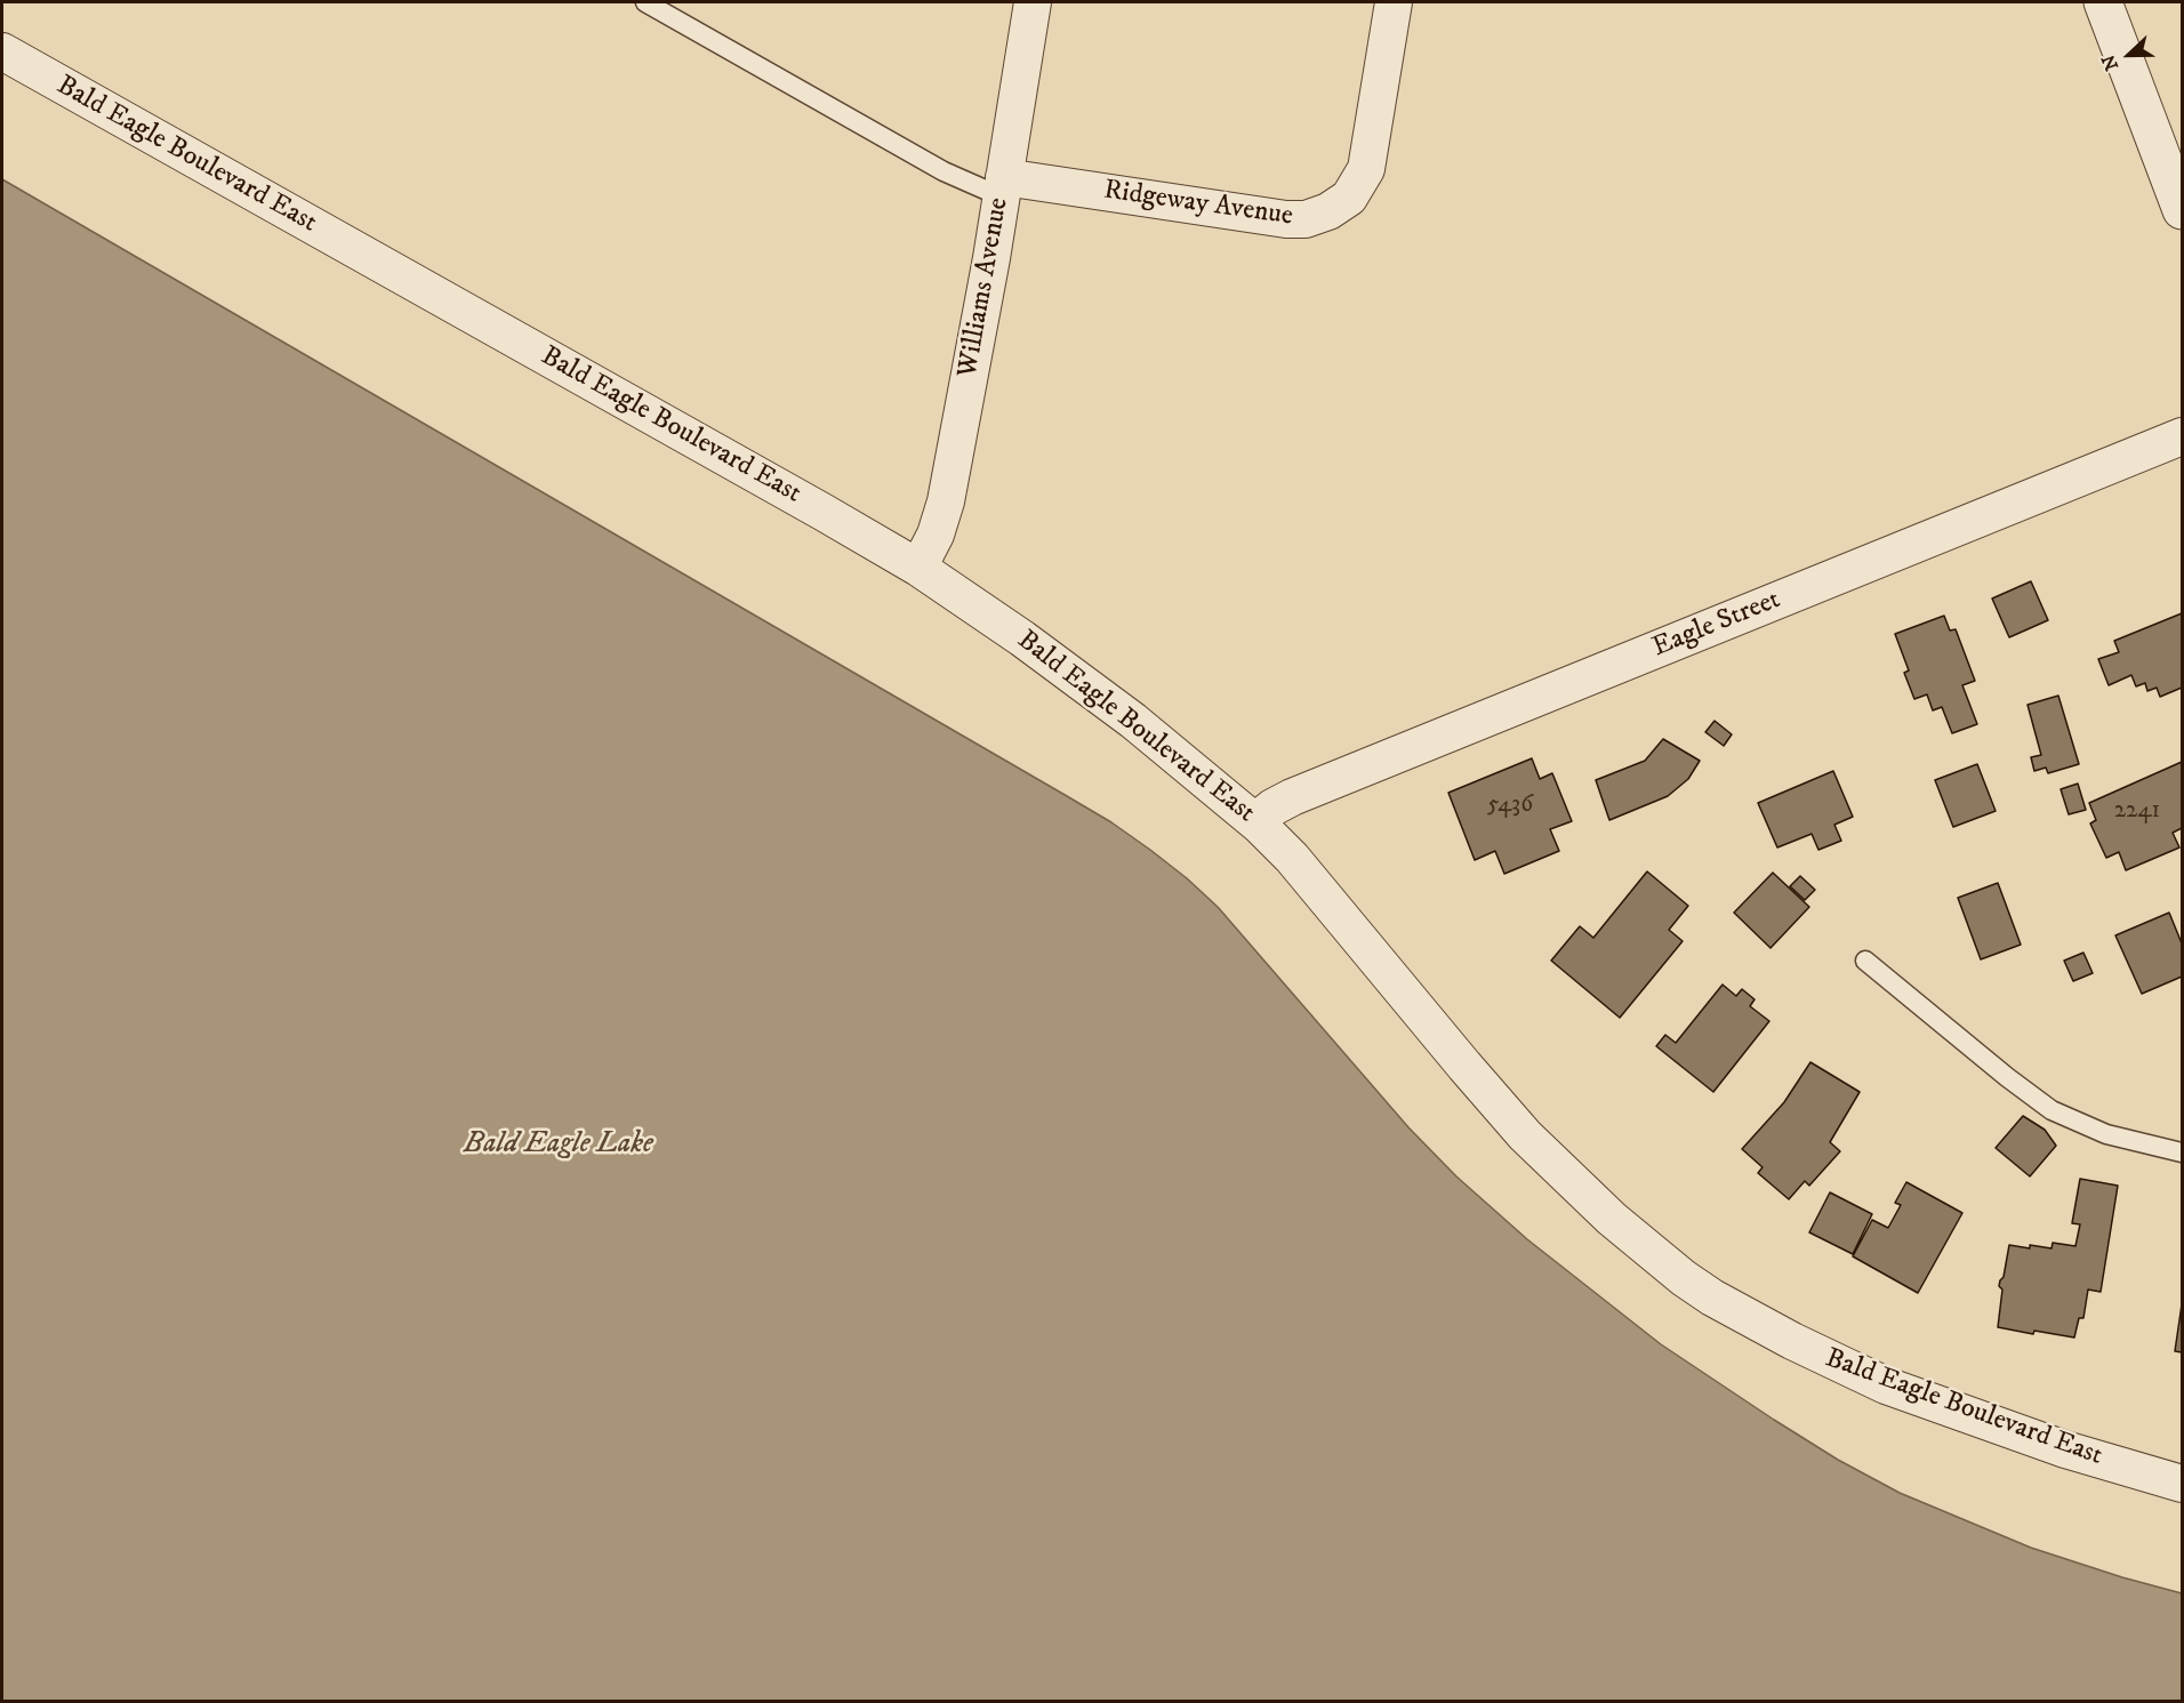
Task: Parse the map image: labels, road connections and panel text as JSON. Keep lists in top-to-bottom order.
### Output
{
  "streets": {
    "street": [
      "Bald Eagle Boulevard East",
      "Ridgeway Avenue",
      "Williams Avenue",
      "Eagle Street"
    ]
  },
  "crossings": [
    ["Bald Eagle Boulevard East", "Williams Avenue"],
    ["Bald Eagle Boulevard East", "Eagle Street"],
    ["Ridgeway Avenue", "Williams Avenue"]
  ],
  "water": ["Bald Eagle Lake"],
  "house_numbers": ["5436", "2241"],
  "north": "left"
}
